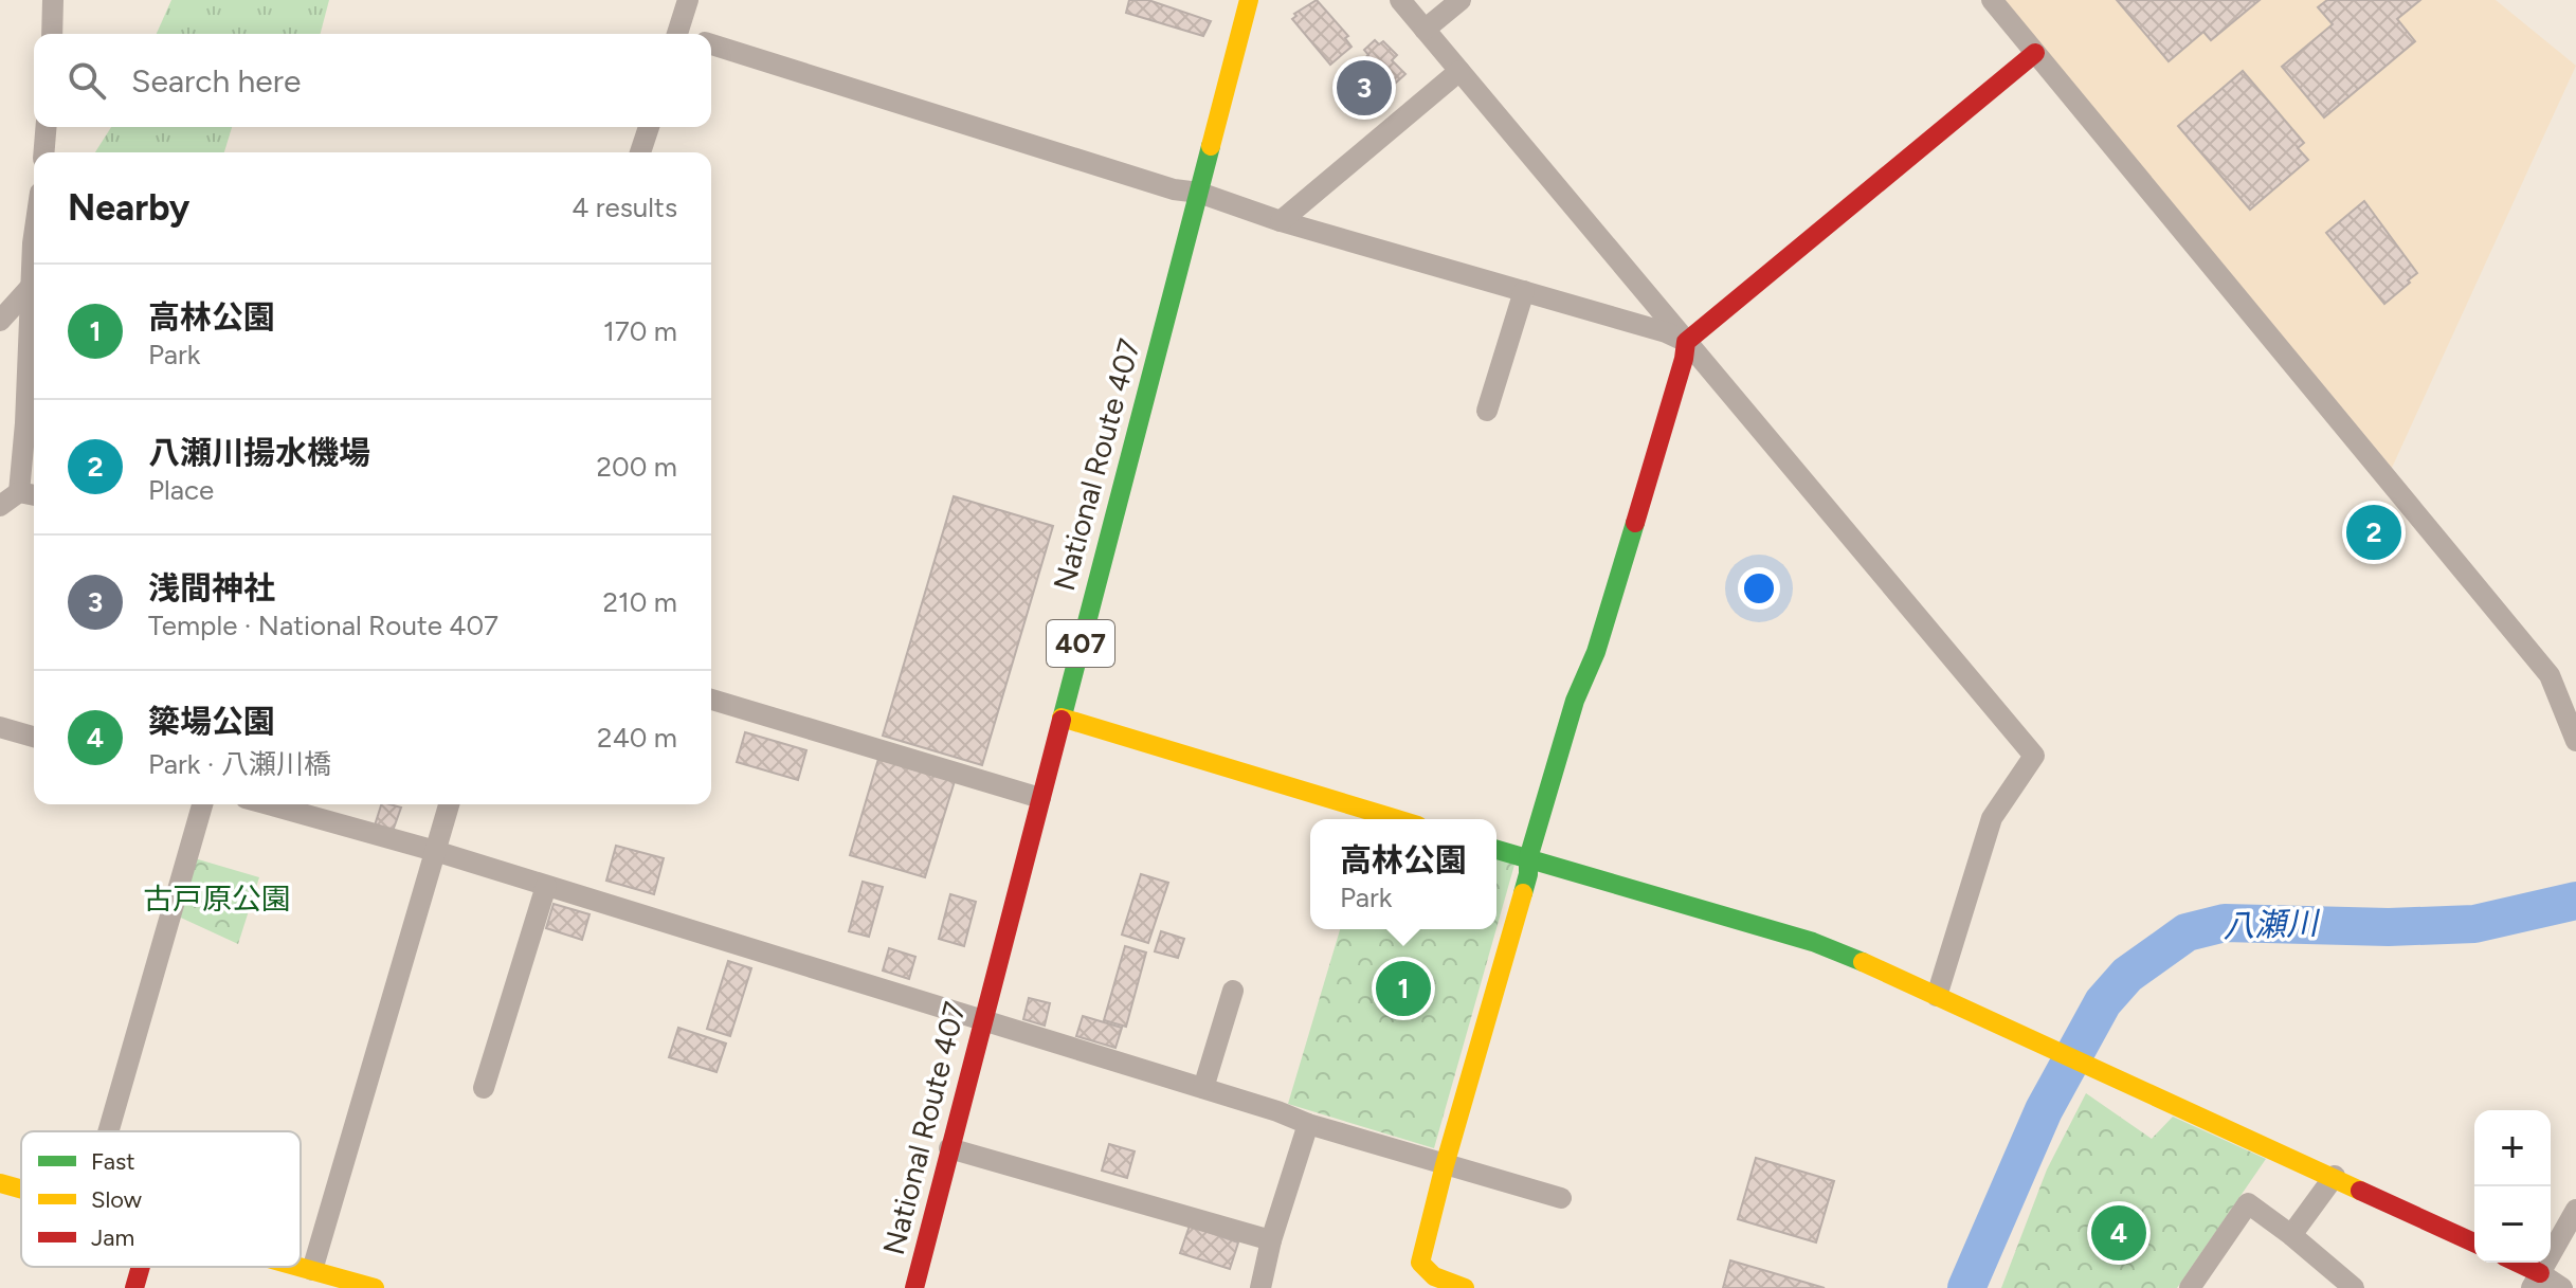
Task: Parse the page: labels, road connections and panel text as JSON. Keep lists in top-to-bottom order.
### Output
{
  "streets": {
    "main road": ["National Route 407", "407"]
  },
  "water": ["八瀬川"],
  "parks": ["古戸原公園"],
  "legend": ["Fast", "Slow", "Jam"],
  "page": {
    "search": "Search here",
    "pins": [
      "3",
      "2",
      "1",
      "4"
    ],
    "heading": ["Nearby", "4 results"],
    "list": [
      {
        "mark": "1",
        "name": "高林公園",
        "note": "Park",
        "value": "170 m"
      },
      {
        "mark": "2",
        "name": "八瀬川揚水機場",
        "note": "Place",
        "value": "200 m"
      },
      {
        "mark": "3",
        "name": "浅間神社",
        "note": "Temple · National Route 407",
        "value": "210 m"
      },
      {
        "mark": "4",
        "name": "簗場公園",
        "note": "Park · 八瀬川橋",
        "value": "240 m"
      }
    ],
    "popup": ["高林公園", "Park"],
    "map_buttons": ["+", "−"]
  }
}
